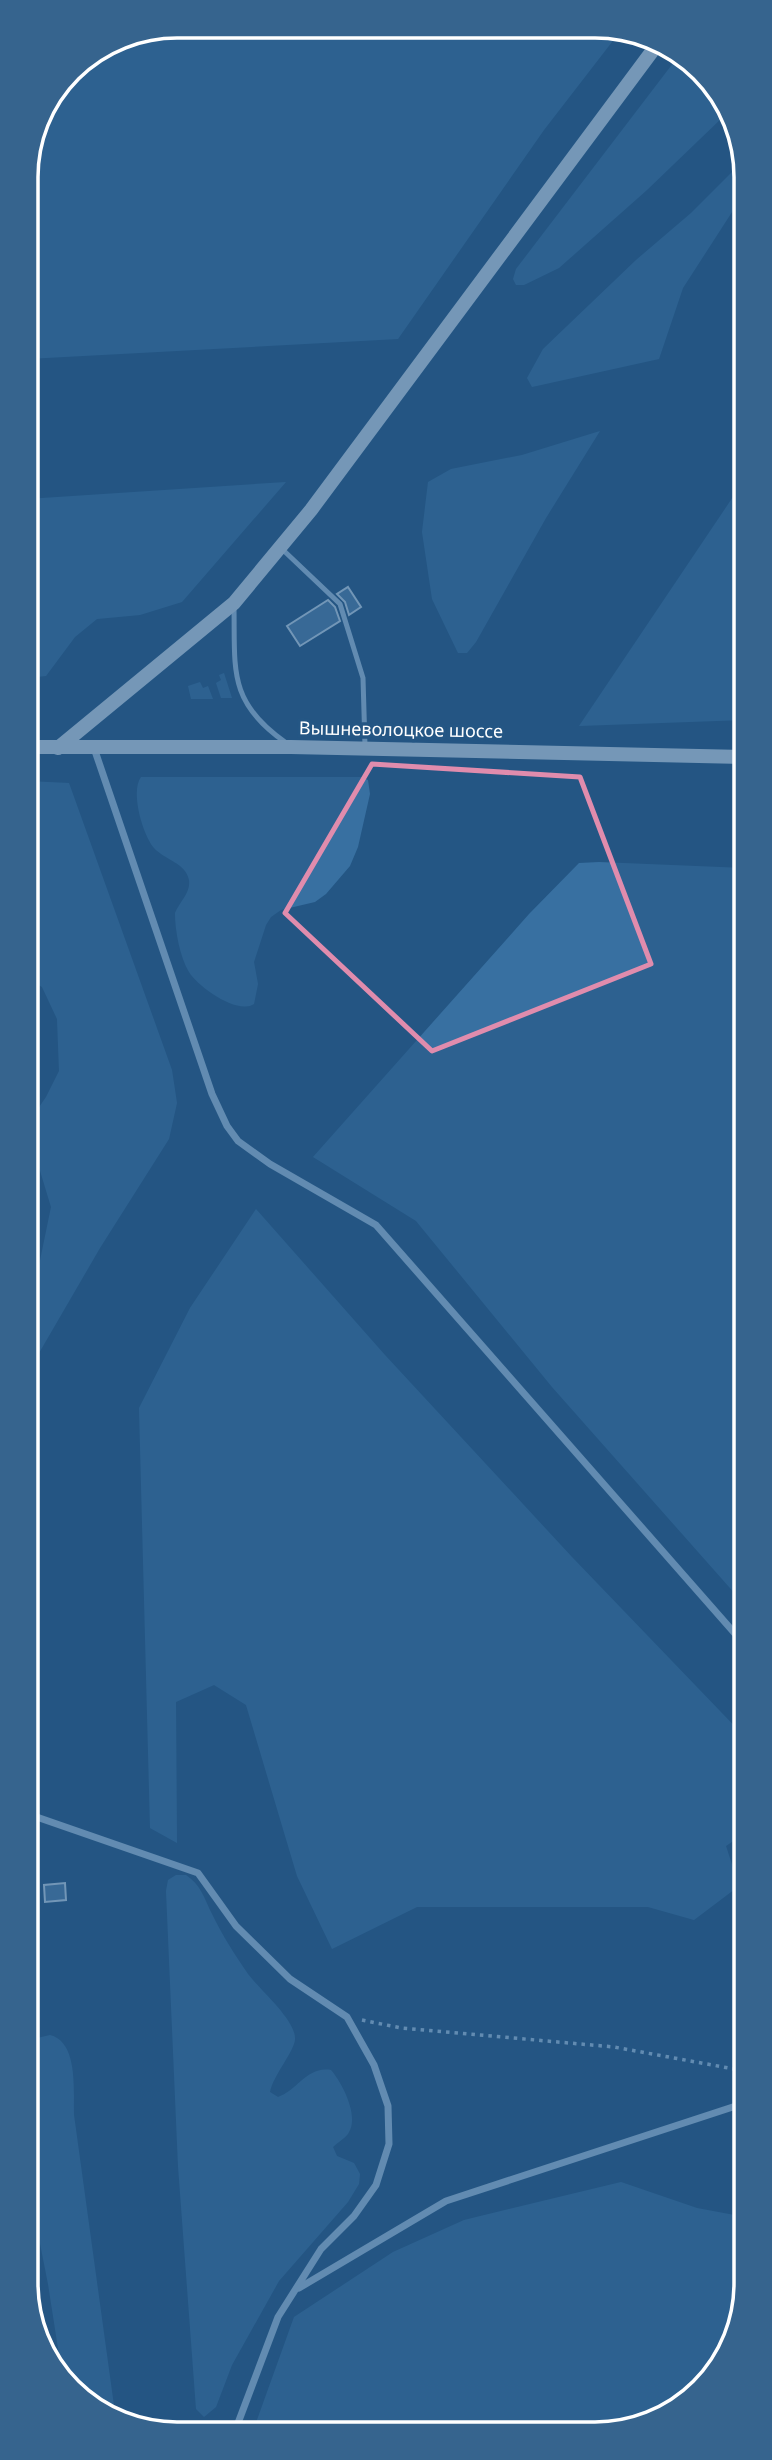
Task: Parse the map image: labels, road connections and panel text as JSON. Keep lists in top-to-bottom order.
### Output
{
  "streets": {
    "main road": ["Вышневолоцкое шоссе"]
  }
}
